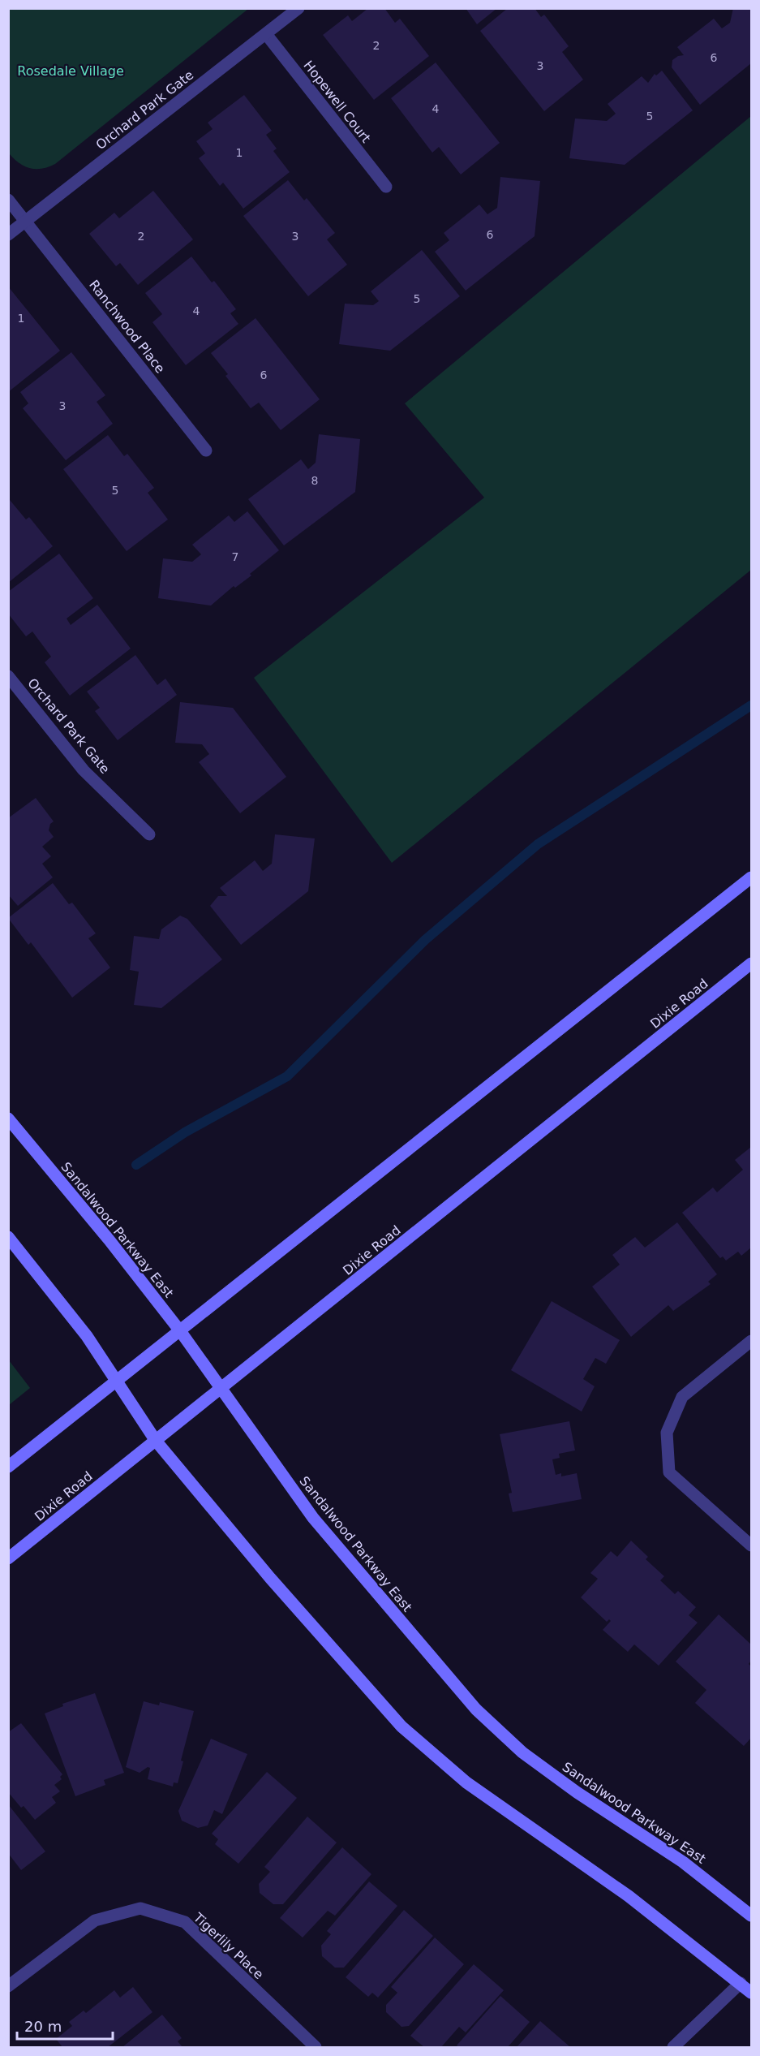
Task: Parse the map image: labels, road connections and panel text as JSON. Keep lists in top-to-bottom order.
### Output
{
  "streets": {
    "main road": ["Dixie Road", "Sandalwood Parkway East"],
    "street": [
      "Hopewell Court",
      "Orchard Park Gate",
      "Ranchwood Place",
      "Tigerlily Place"
    ]
  },
  "crossings": [
    ["Hopewell Court", "Orchard Park Gate"],
    ["Orchard Park Gate", "Ranchwood Place"],
    ["Dixie Road", "Sandalwood Parkway East"]
  ],
  "parks": ["Rosedale Village"],
  "house_numbers": [
    "2",
    "6",
    "3",
    "4",
    "5",
    "1",
    "6",
    "2",
    "3",
    "5",
    "4",
    "1",
    "6",
    "3",
    "8",
    "5",
    "7"
  ],
  "scale_bar": "20 m"
}
